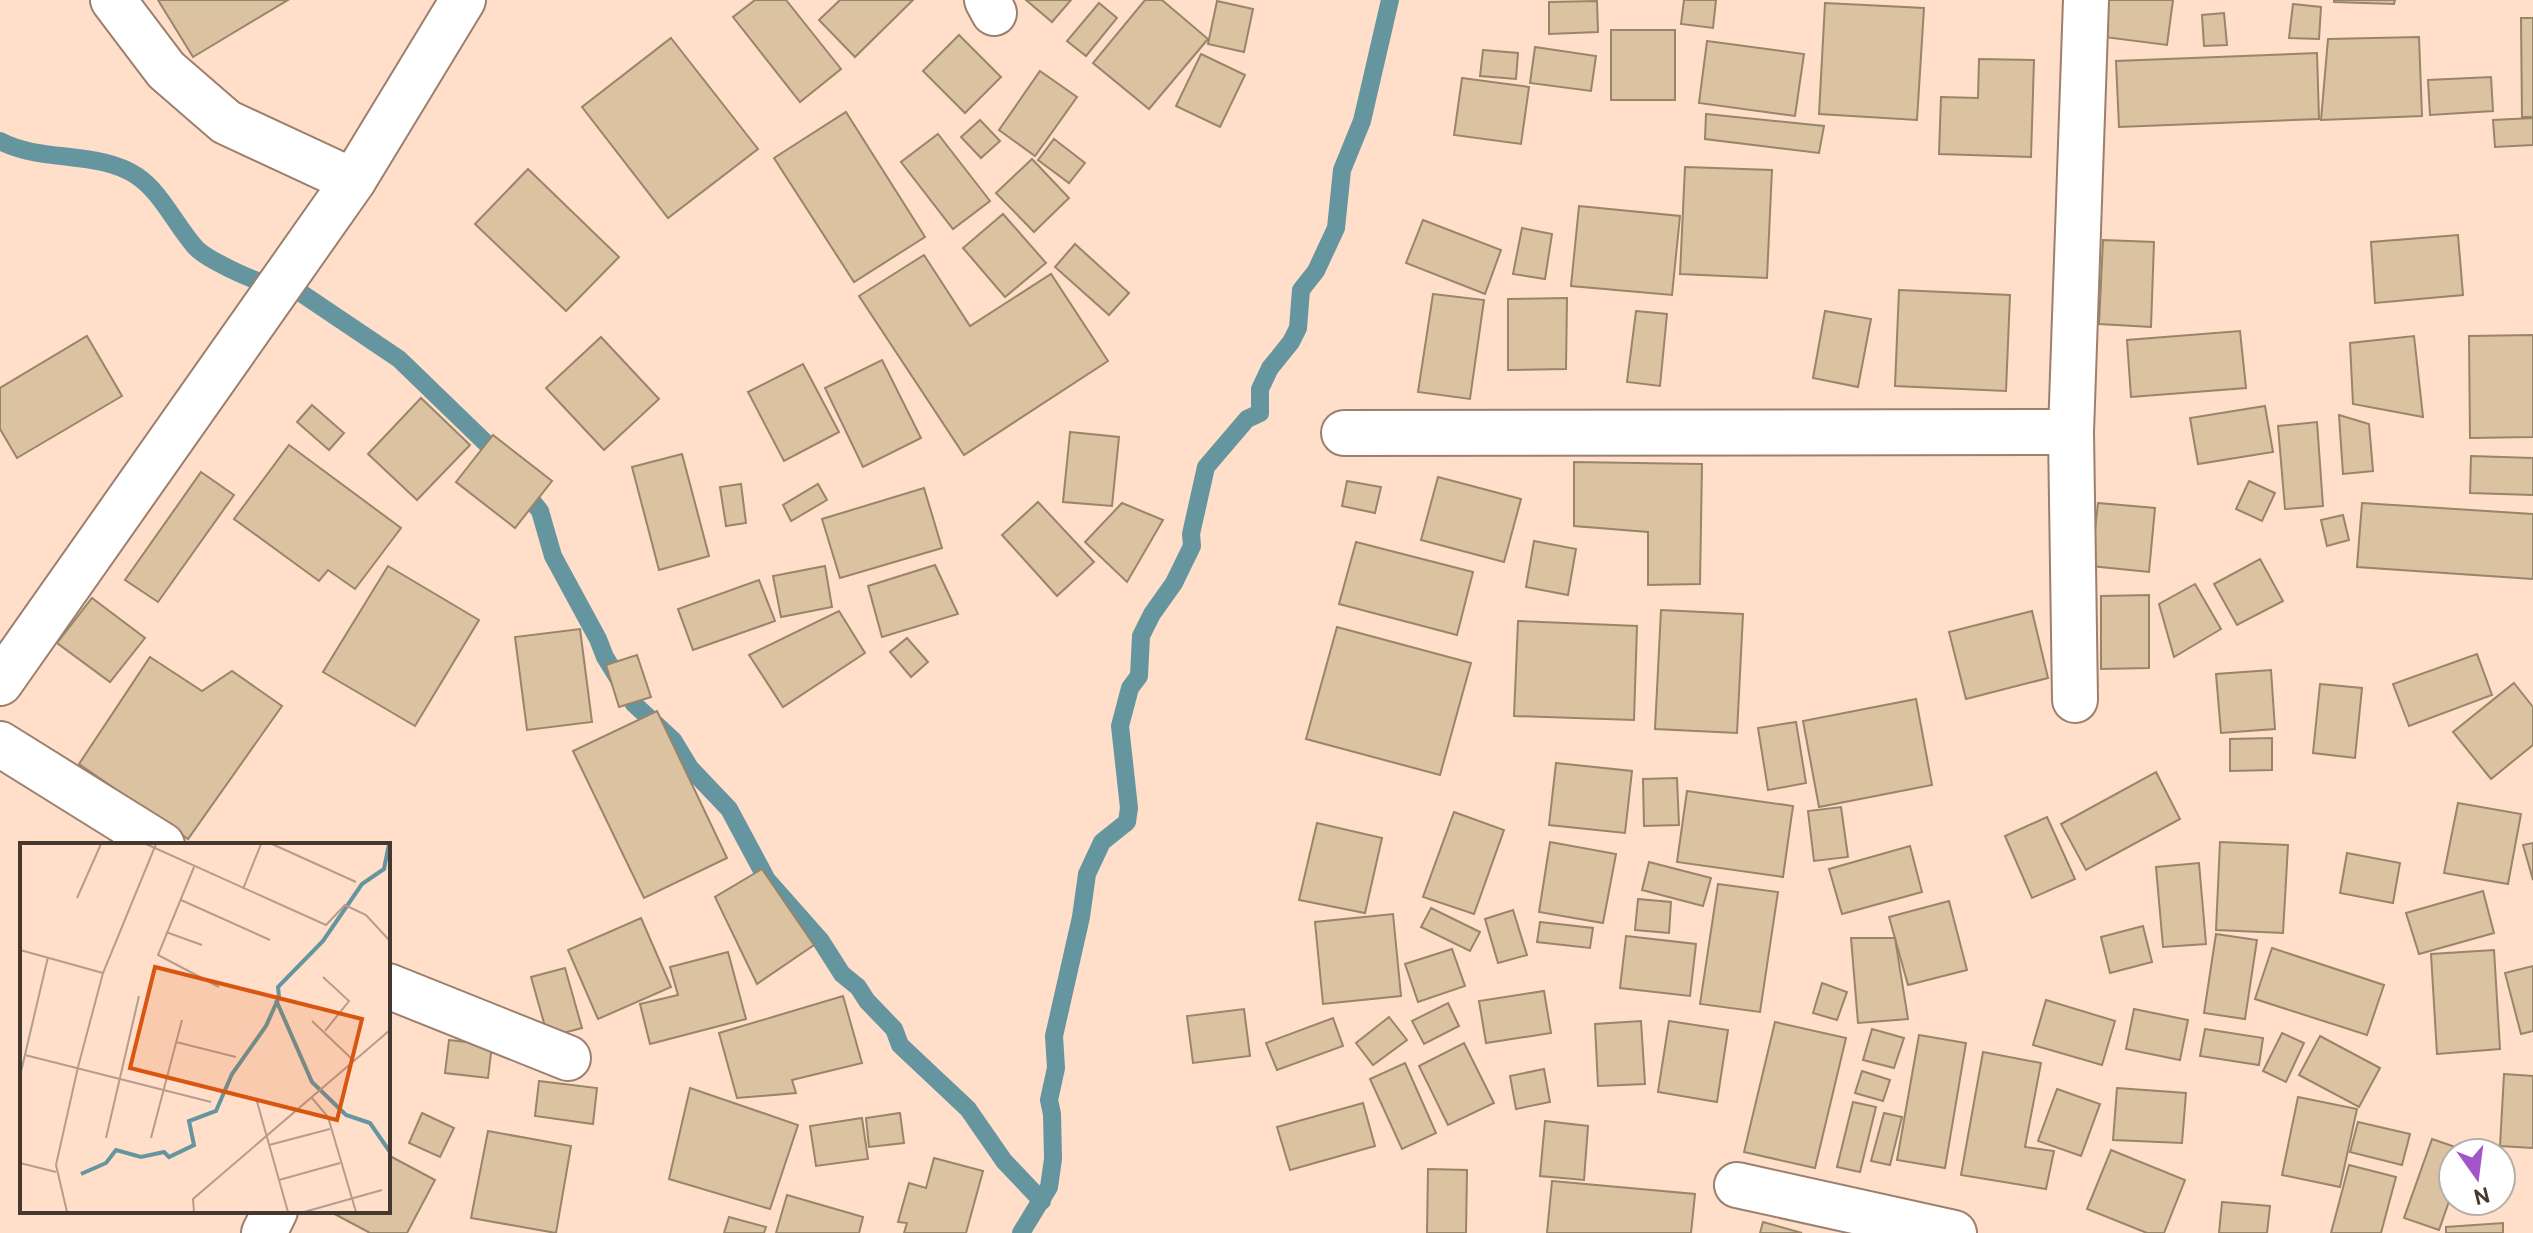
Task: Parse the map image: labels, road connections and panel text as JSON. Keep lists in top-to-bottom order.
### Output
{
  "north": "bottom"
}
